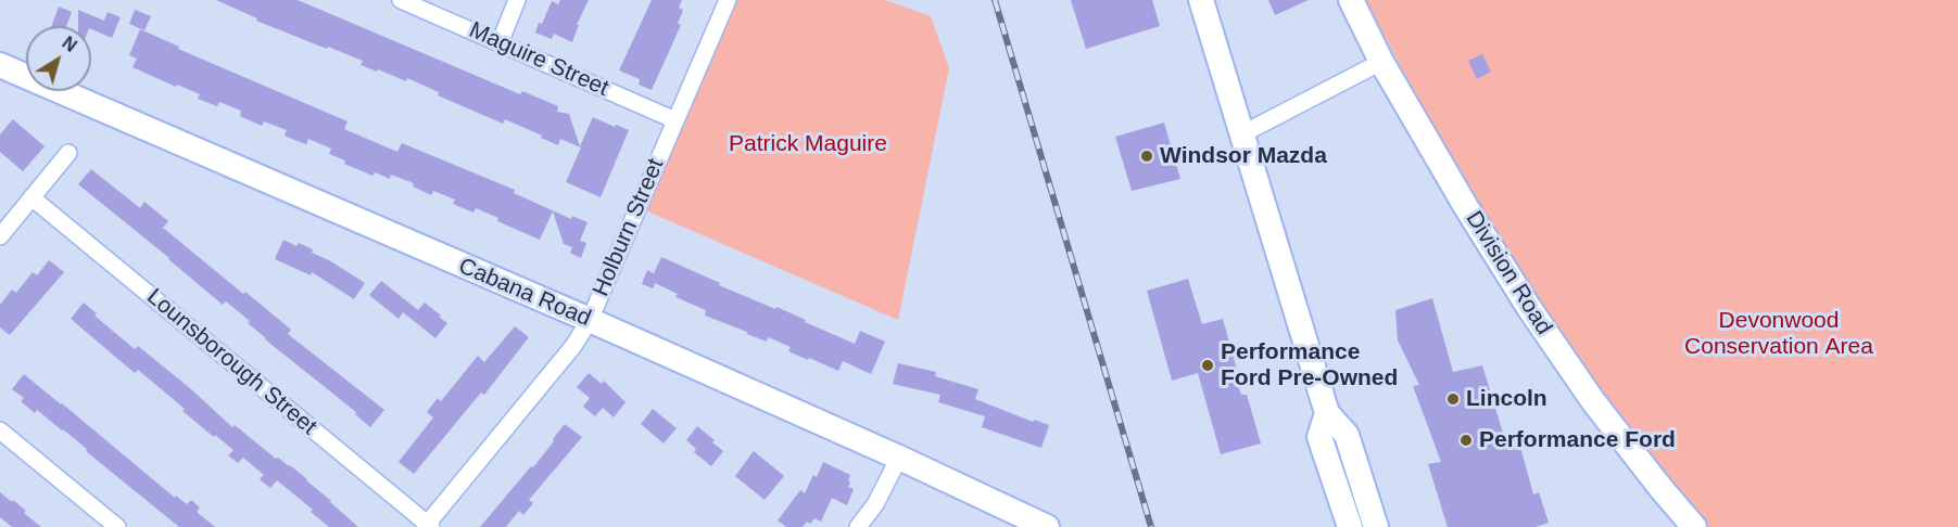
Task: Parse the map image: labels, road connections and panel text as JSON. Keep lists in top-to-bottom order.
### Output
{
  "streets": {
    "main road": ["Division Road", "Cabana Road"],
    "street": ["Maguire Street", "Holburn Street", "Lounsborough Street"]
  },
  "crossings": [
    ["Maguire Street", "Holburn Street"],
    ["Holburn Street", "Cabana Road"],
    ["Holburn Street", "Lounsborough Street"]
  ],
  "parks": ["Patrick Maguire", "Devonwood Conservation Area"],
  "places": [
    "Windsor Mazda",
    "Performance Ford Pre-Owned",
    "Lincoln",
    "Performance Ford"
  ],
  "north": "top right"
}
